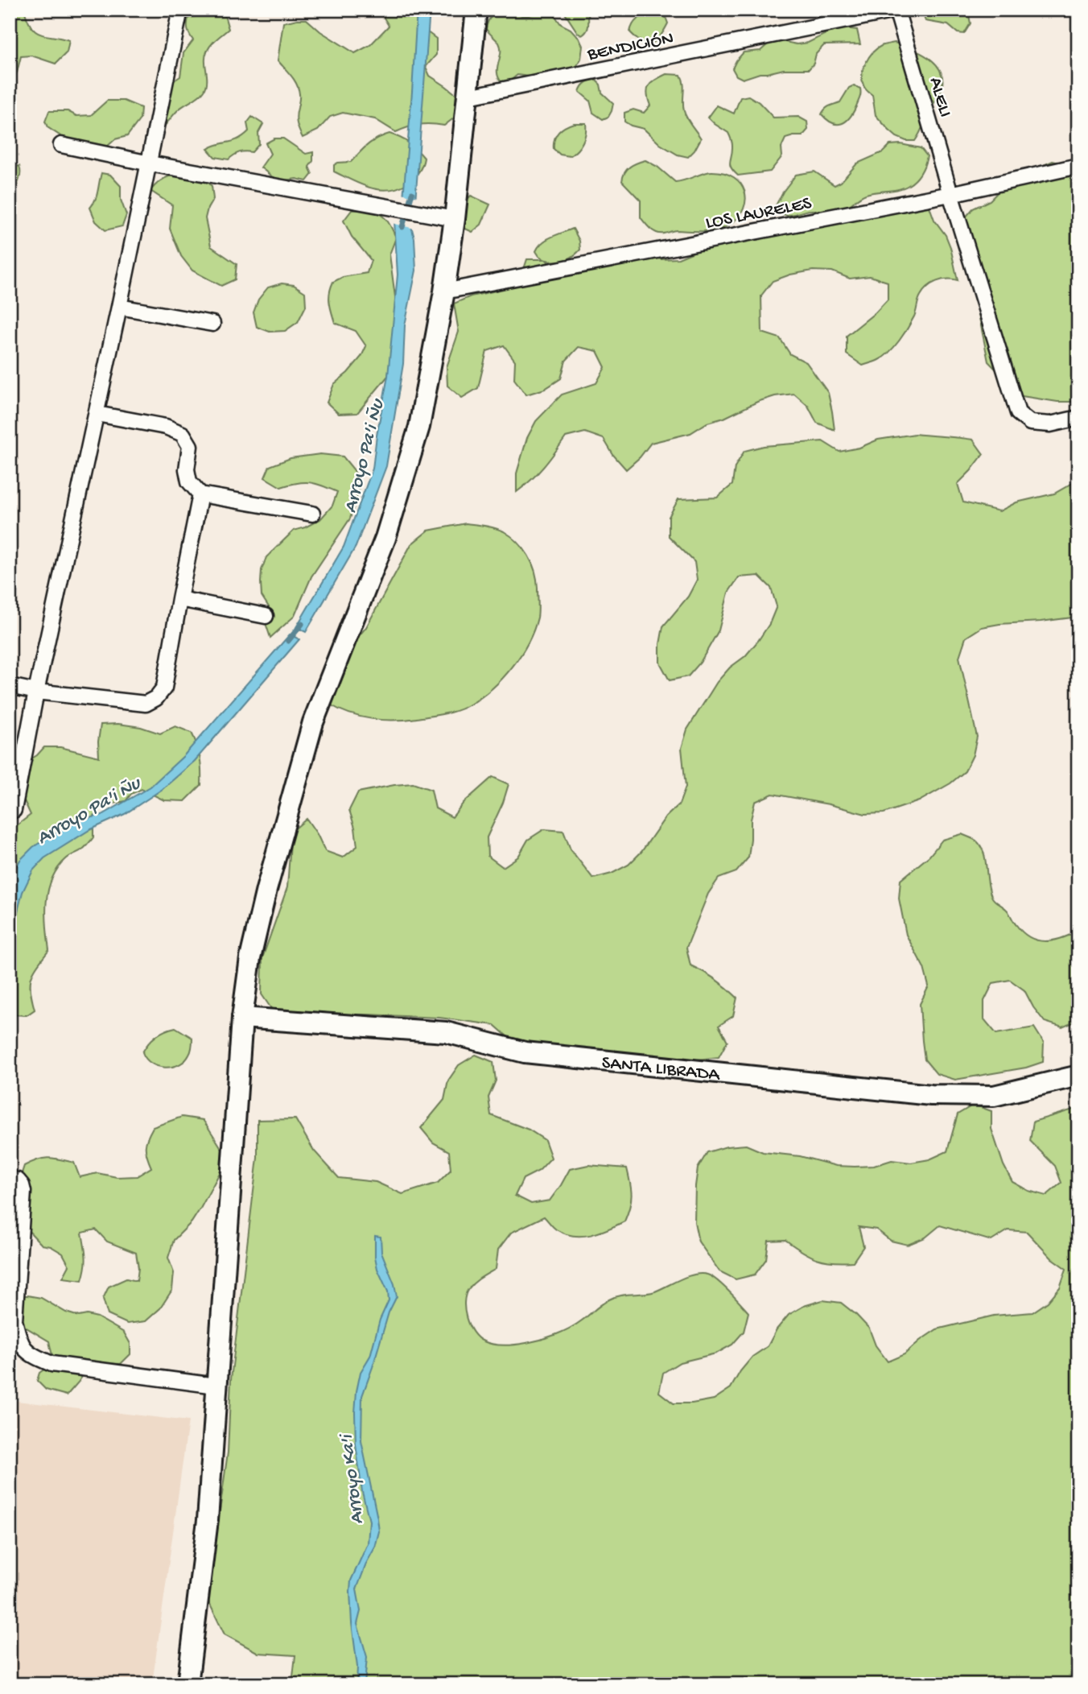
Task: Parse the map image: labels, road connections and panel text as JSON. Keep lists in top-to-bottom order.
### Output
{
  "streets": {
    "main road": ["SANTA LIBRADA"],
    "street": ["BENDICIÓN", "ALELI", "LOS LAURELES"]
  },
  "crossings": [
    ["BENDICIÓN", "ALELI"],
    ["ALELI", "LOS LAURELES"]
  ],
  "water": ["Arroyo Pa'i Ñu", "Arroyo Ka'i"]
}
